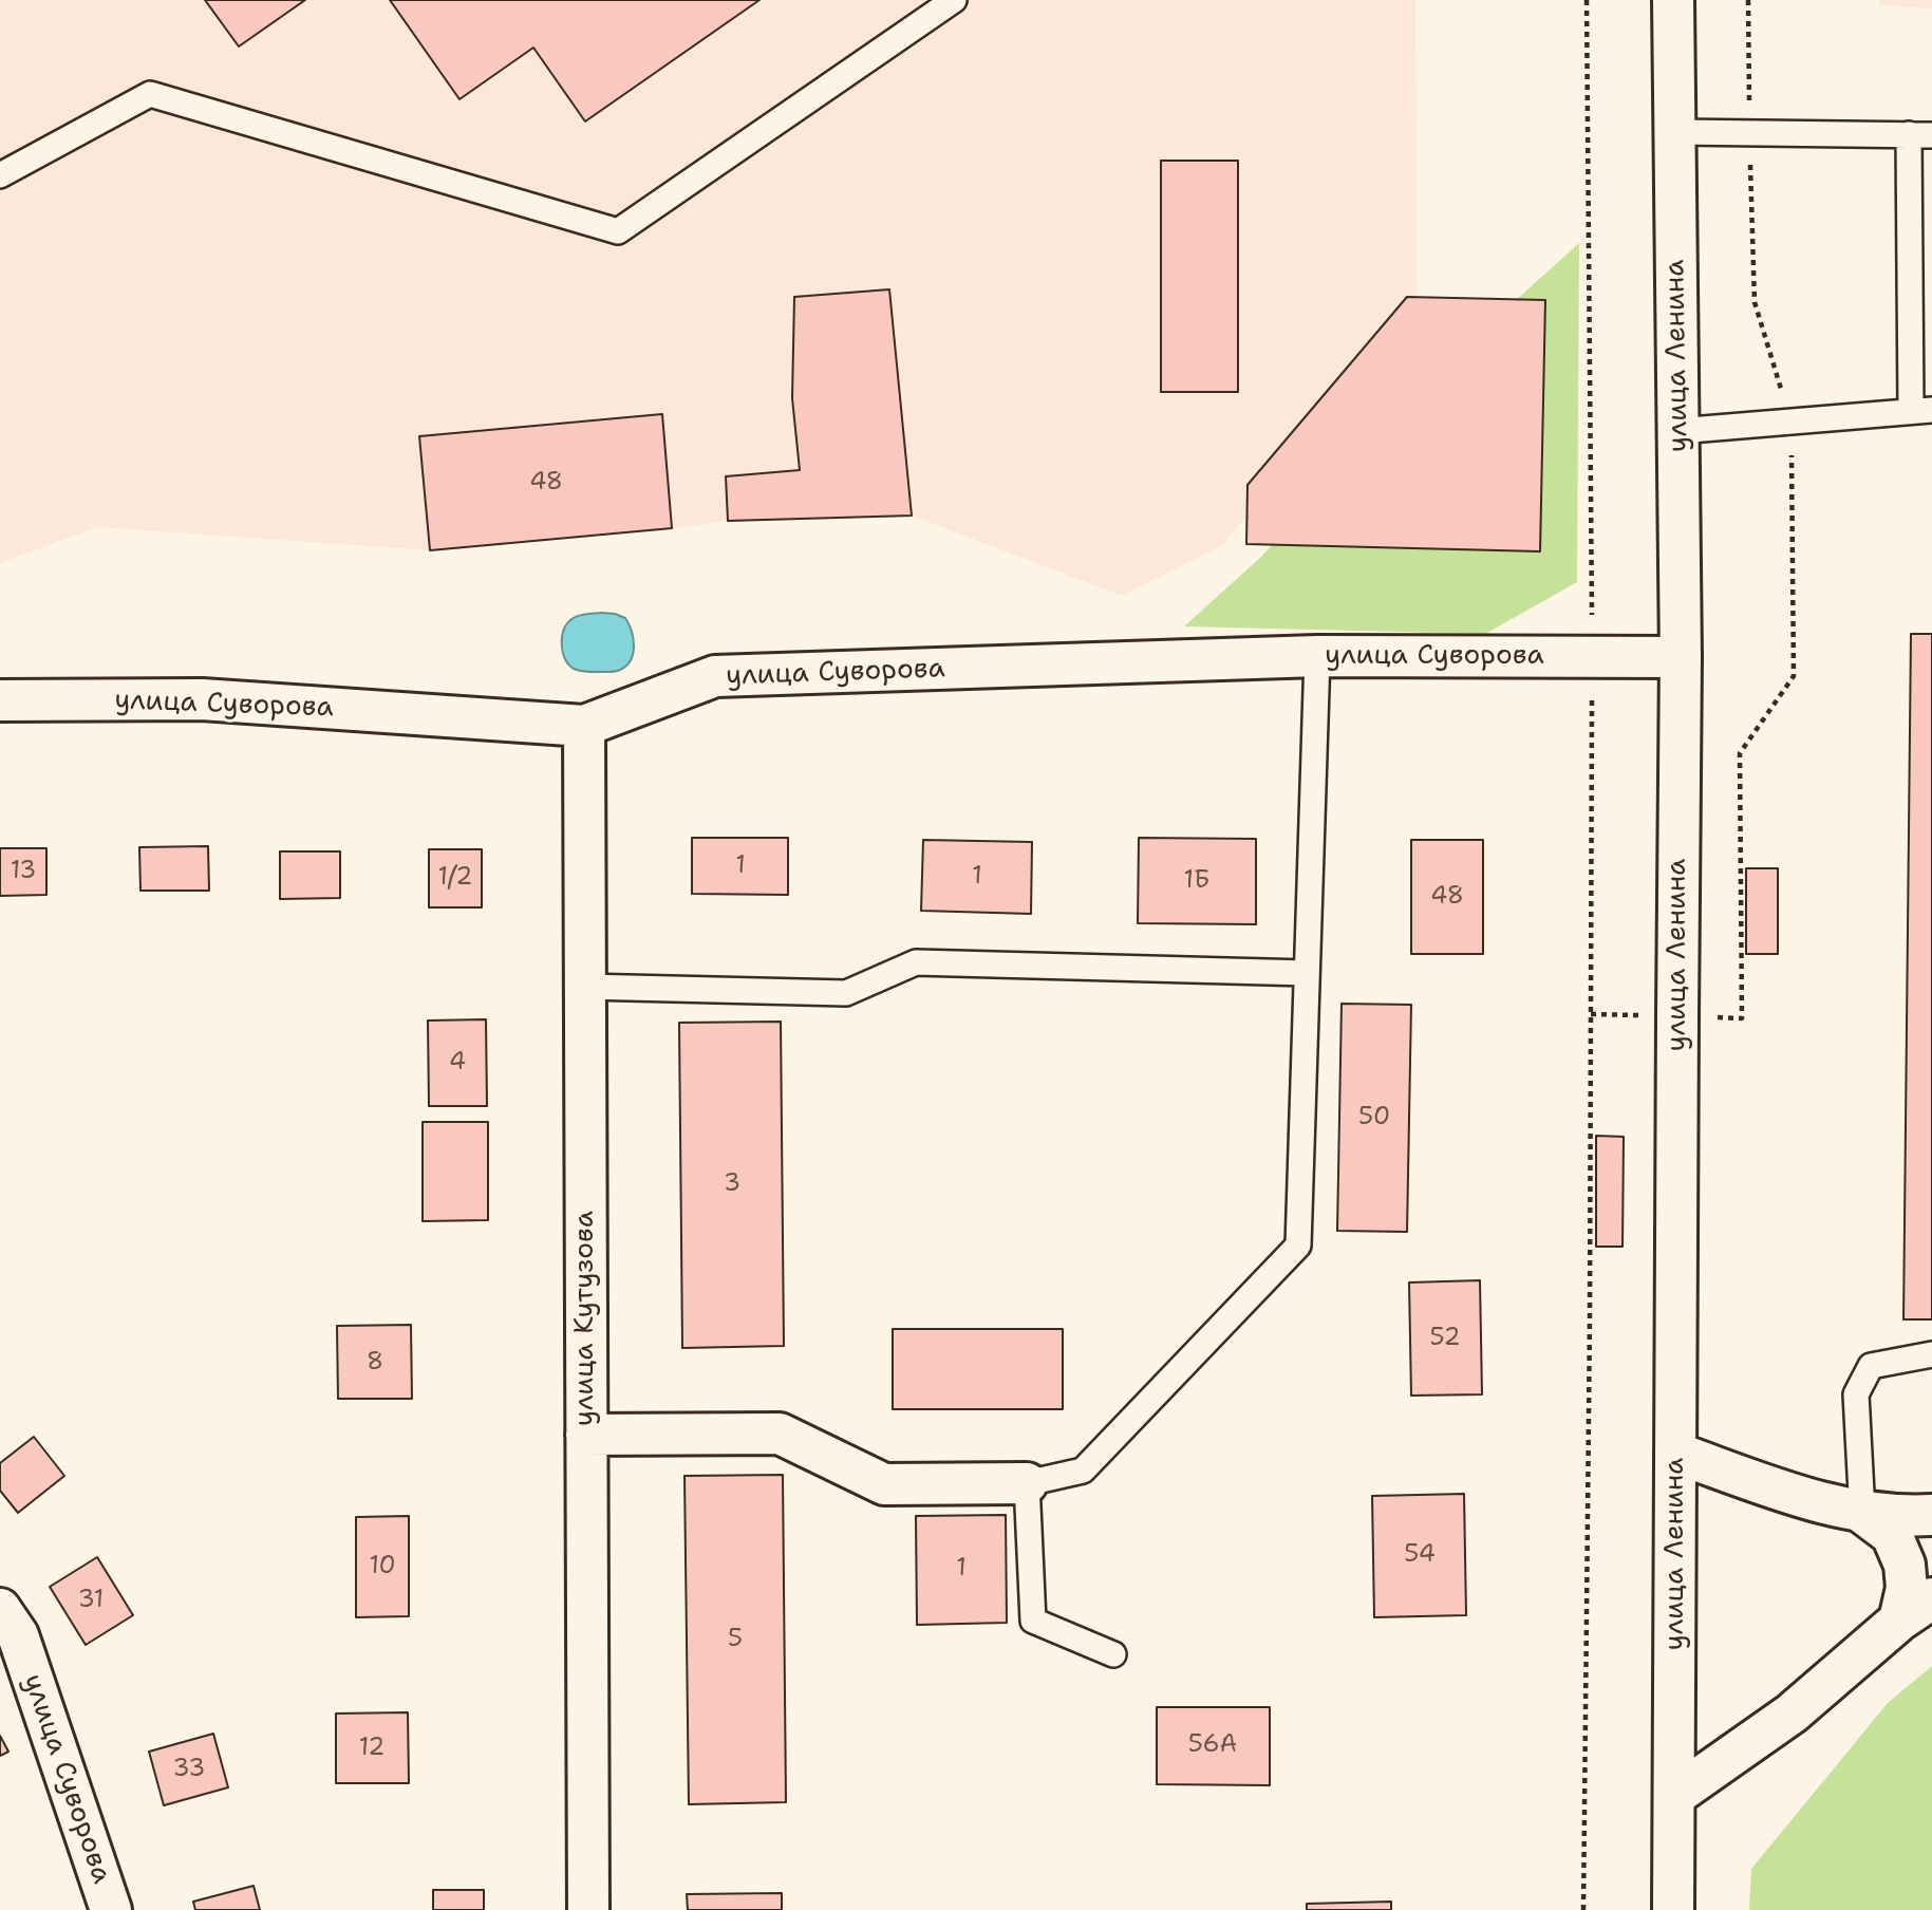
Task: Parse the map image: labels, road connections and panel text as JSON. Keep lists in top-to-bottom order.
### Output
{
  "streets": {
    "street": ["улица Ленина", "улица Суворова", "улица Кутузова"]
  },
  "crossings": [
    ["улица Ленина", "улица Суворова"],
    ["улица Суворова", "улица Кутузова"]
  ],
  "house_numbers": [
    "48",
    "1",
    "13",
    "1",
    "1/2",
    "1Б",
    "48",
    "4",
    "50",
    "3",
    "52",
    "8",
    "54",
    "10",
    "1",
    "31",
    "5",
    "56А",
    "12",
    "33"
  ]
}
